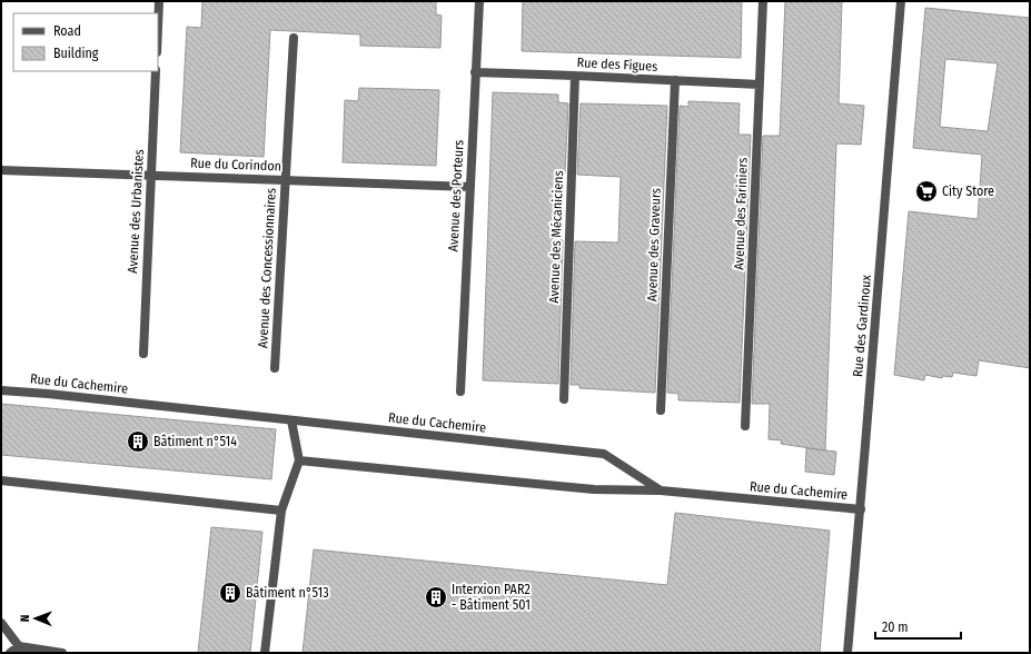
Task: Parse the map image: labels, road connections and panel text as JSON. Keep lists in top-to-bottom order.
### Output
{
  "streets": {
    "street": [
      "Rue des Figues",
      "Rue du Corindon",
      "Avenue des Porteurs",
      "Avenue des Urbanistes",
      "Avenue des Fariniers",
      "Avenue des Mécaniciens",
      "Avenue des Graveurs",
      "Avenue des Concessionnaires",
      "Rue des Gardinoux",
      "Rue du Cachemire"
    ]
  },
  "crossings": [
    ["Rue des Figues", "Avenue des Porteurs"],
    ["Rue des Figues", "Avenue des Fariniers"],
    ["Rue des Figues", "Avenue des Mécaniciens"],
    ["Rue des Figues", "Avenue des Graveurs"],
    ["Rue du Corindon", "Avenue des Porteurs"],
    ["Rue du Corindon", "Avenue des Urbanistes"],
    ["Rue du Corindon", "Avenue des Concessionnaires"],
    ["Rue des Gardinoux", "Rue du Cachemire"]
  ],
  "places": {
    "supermarket": ["City Store"],
    "building": ["Bâtiment n°514", "Bâtiment n°513", "Interxion PAR2 - Bâtiment 501"]
  },
  "legend": ["Road", "Building"],
  "scale_bar": "20 m",
  "north": "left"
}
